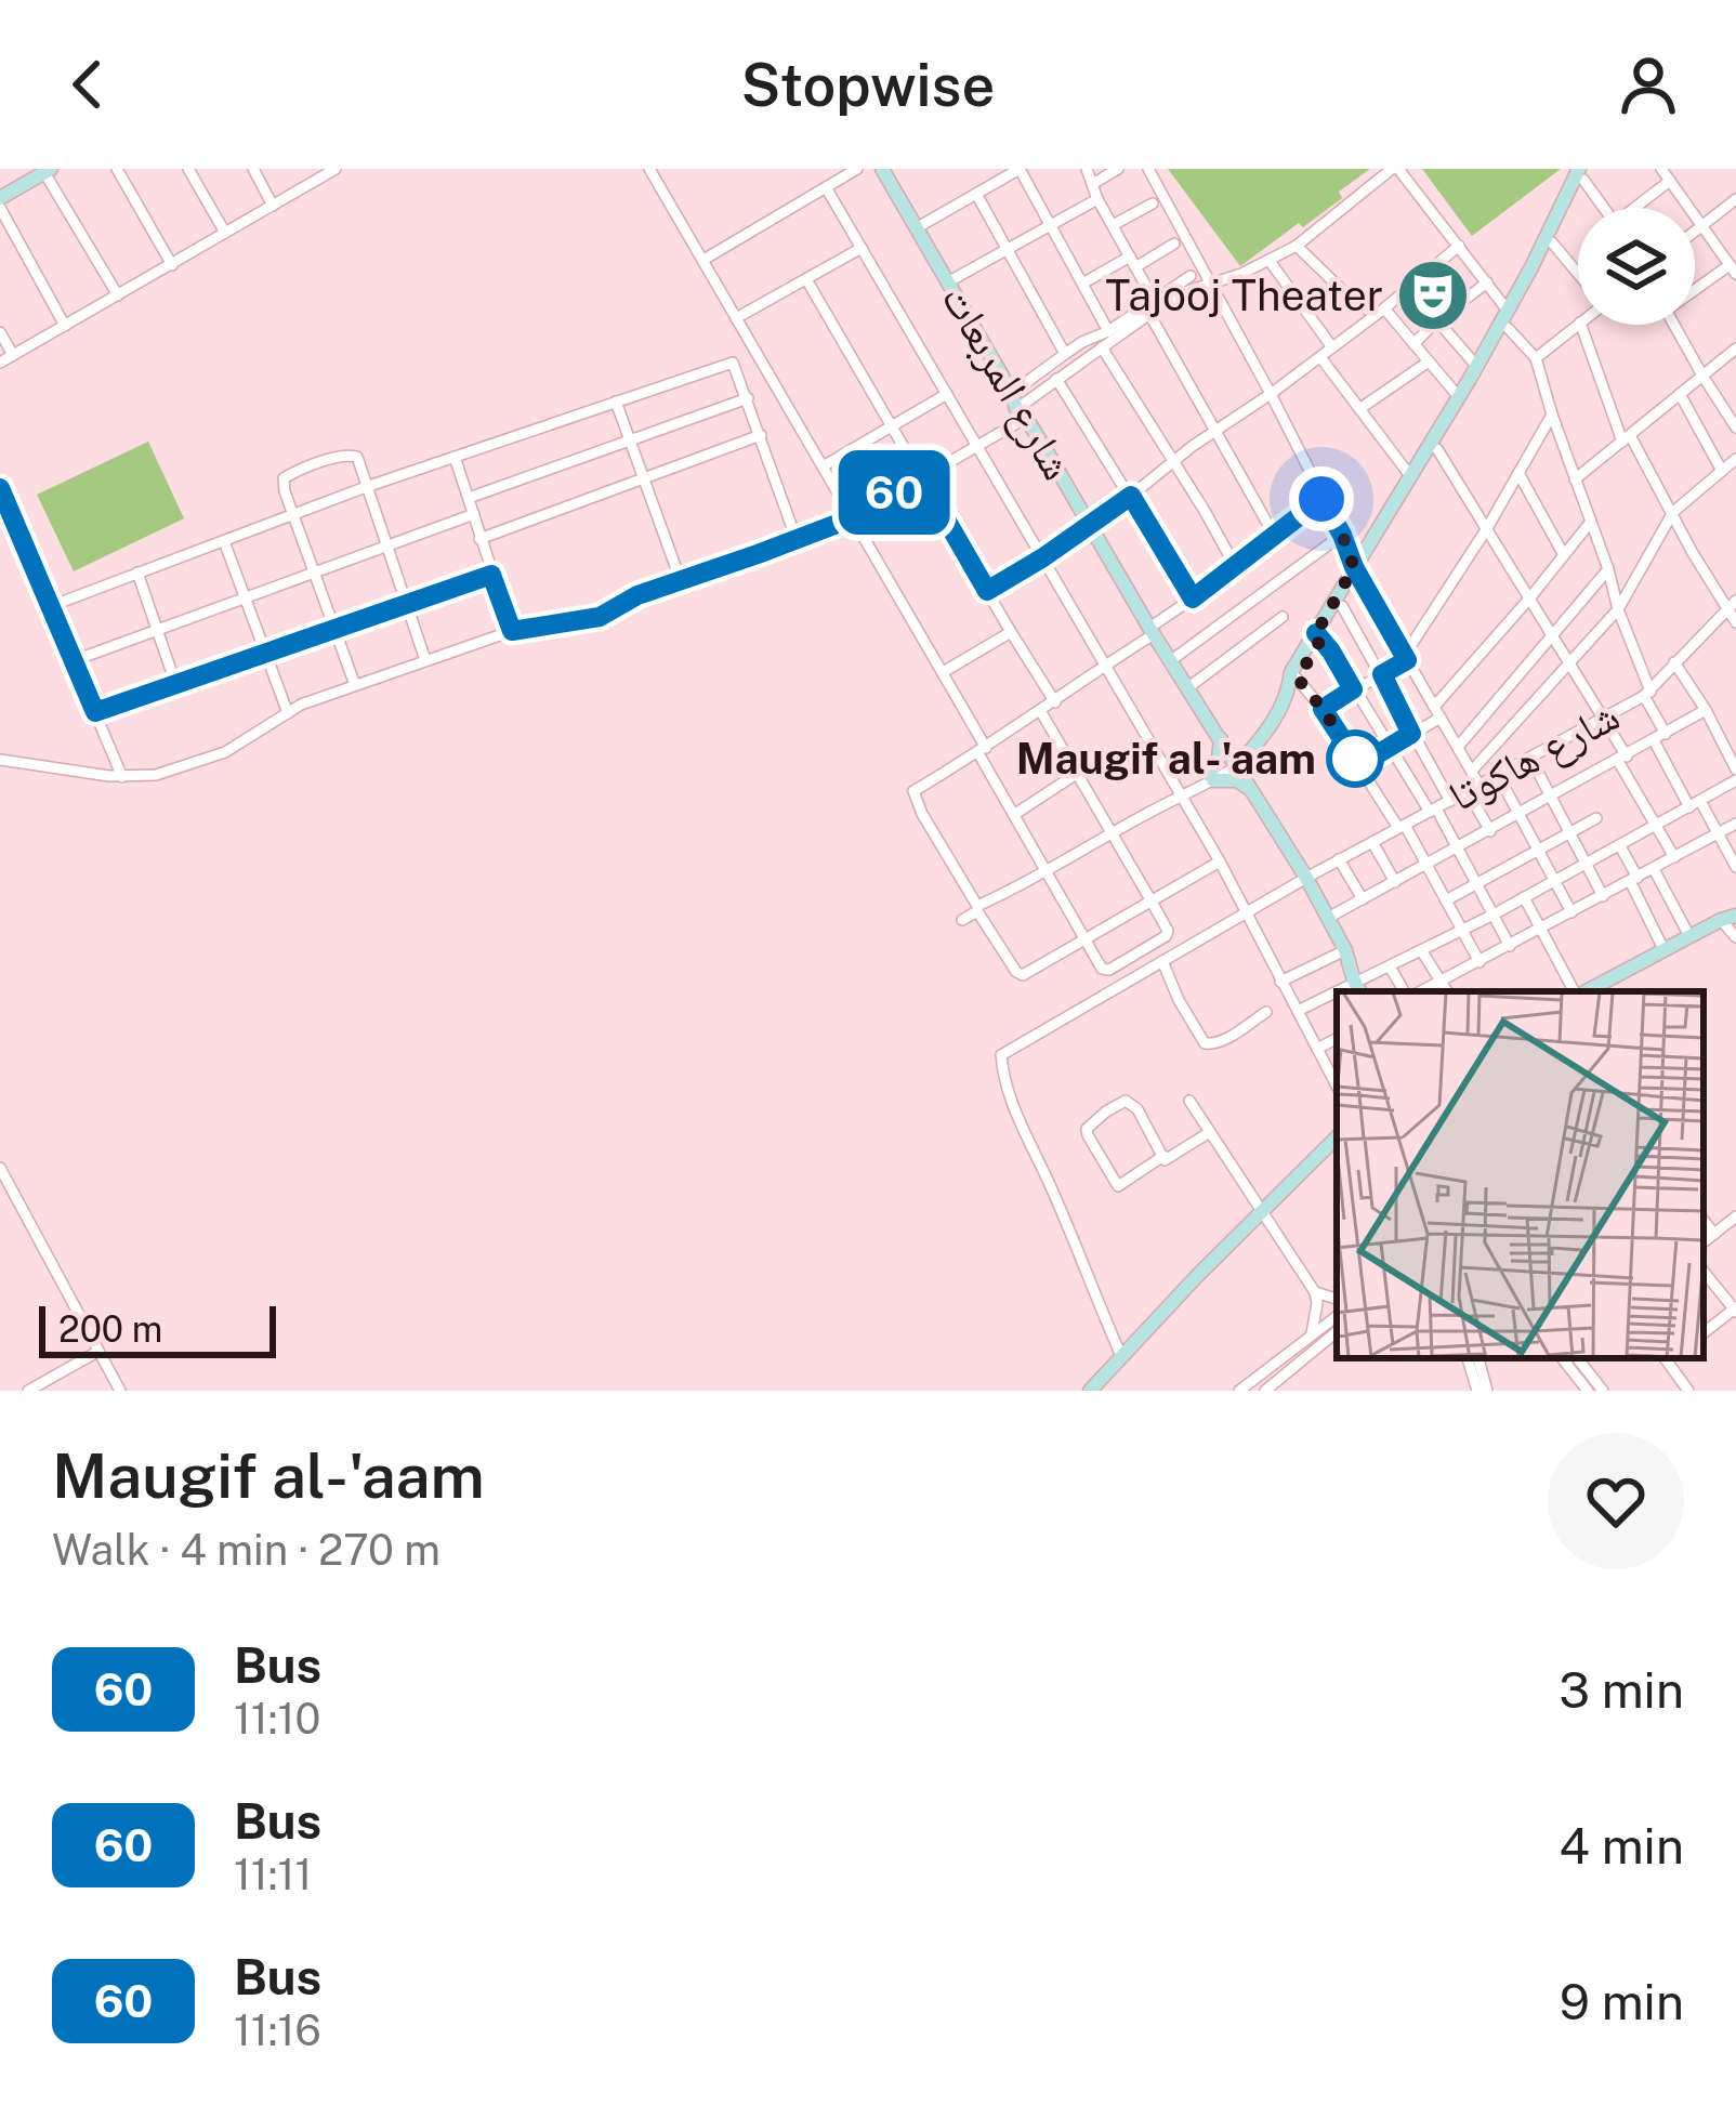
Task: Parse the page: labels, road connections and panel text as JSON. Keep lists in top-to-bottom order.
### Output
{
  "streets": {
    "street": ["شارع المربعات", "شارع هاكوتا"]
  },
  "crossings": [
    ["شارع المربعات", "شارع هاكوتا"]
  ],
  "places": {
    "theatre": ["Tajooj Theater"],
    "other": ["Maugif al-'aam"]
  },
  "lines": ["bus line 60"],
  "scale_bar": "200 m",
  "page": {
    "header": "Stopwise",
    "on_map": "60",
    "scale": "200 m",
    "heading": ["Maugif al-'aam", "Walk · 4 min · 270 m"],
    "list": [
      {
        "mark": "60",
        "name": "Bus",
        "note": "11:10",
        "value": "3 min"
      },
      {
        "mark": "60",
        "name": "Bus",
        "note": "11:11",
        "value": "4 min"
      },
      {
        "mark": "60",
        "name": "Bus",
        "note": "11:16",
        "value": "9 min"
      }
    ]
  }
}
